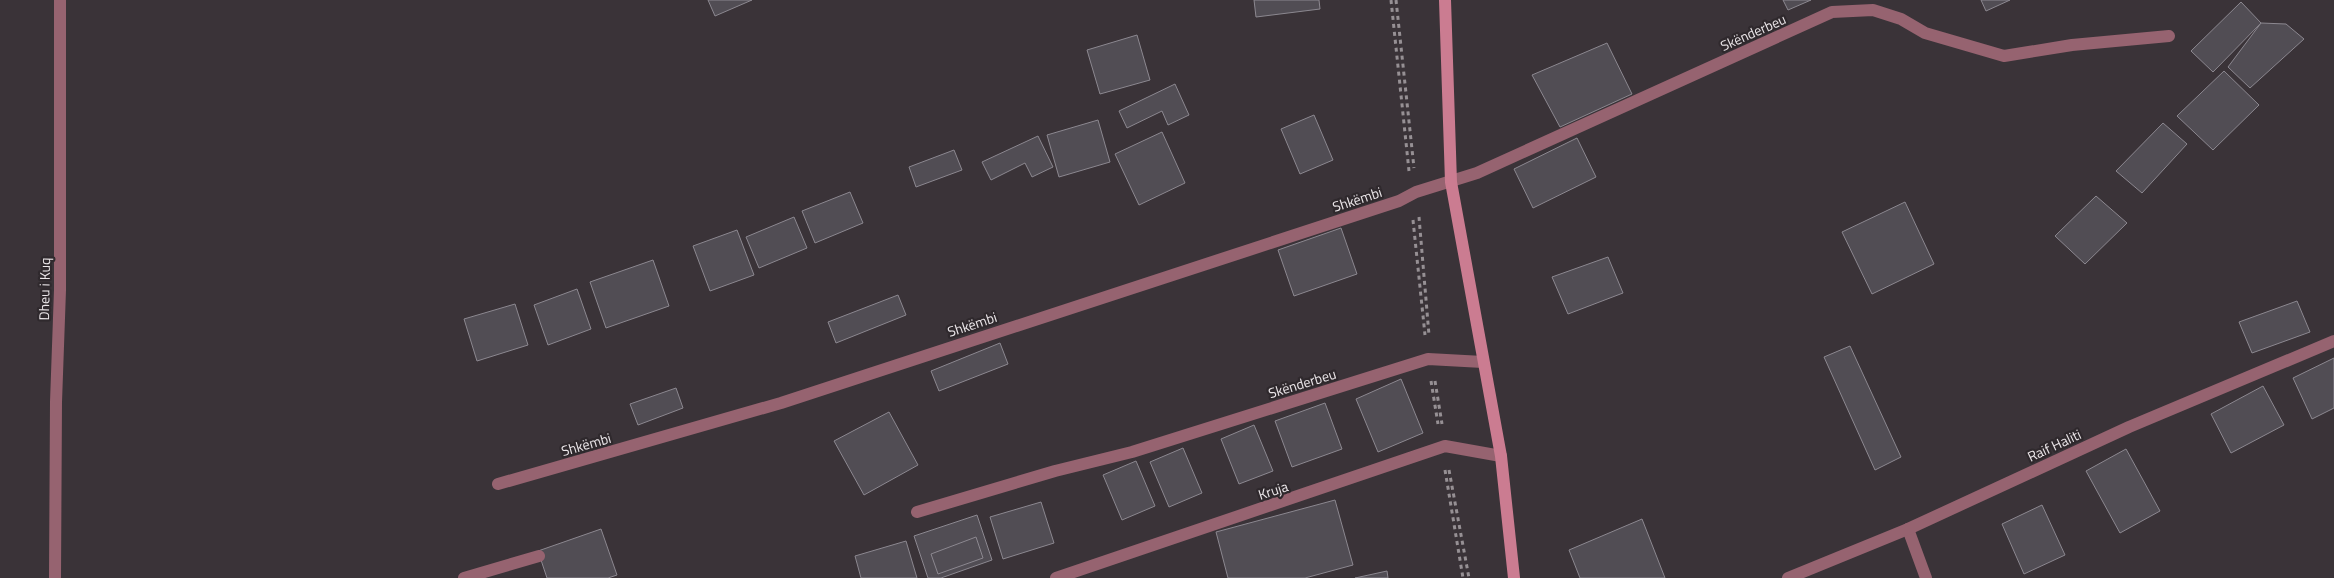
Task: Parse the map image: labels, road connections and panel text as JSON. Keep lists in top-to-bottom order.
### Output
{
  "streets": {
    "street": [
      "Skënderbeu",
      "Shkëmbi",
      "Dheu i Kuq",
      "Raif Haliti",
      "Kruja"
    ]
  },
  "crossings": [
    ["Skënderbeu", "Shkëmbi"]
  ]
}
